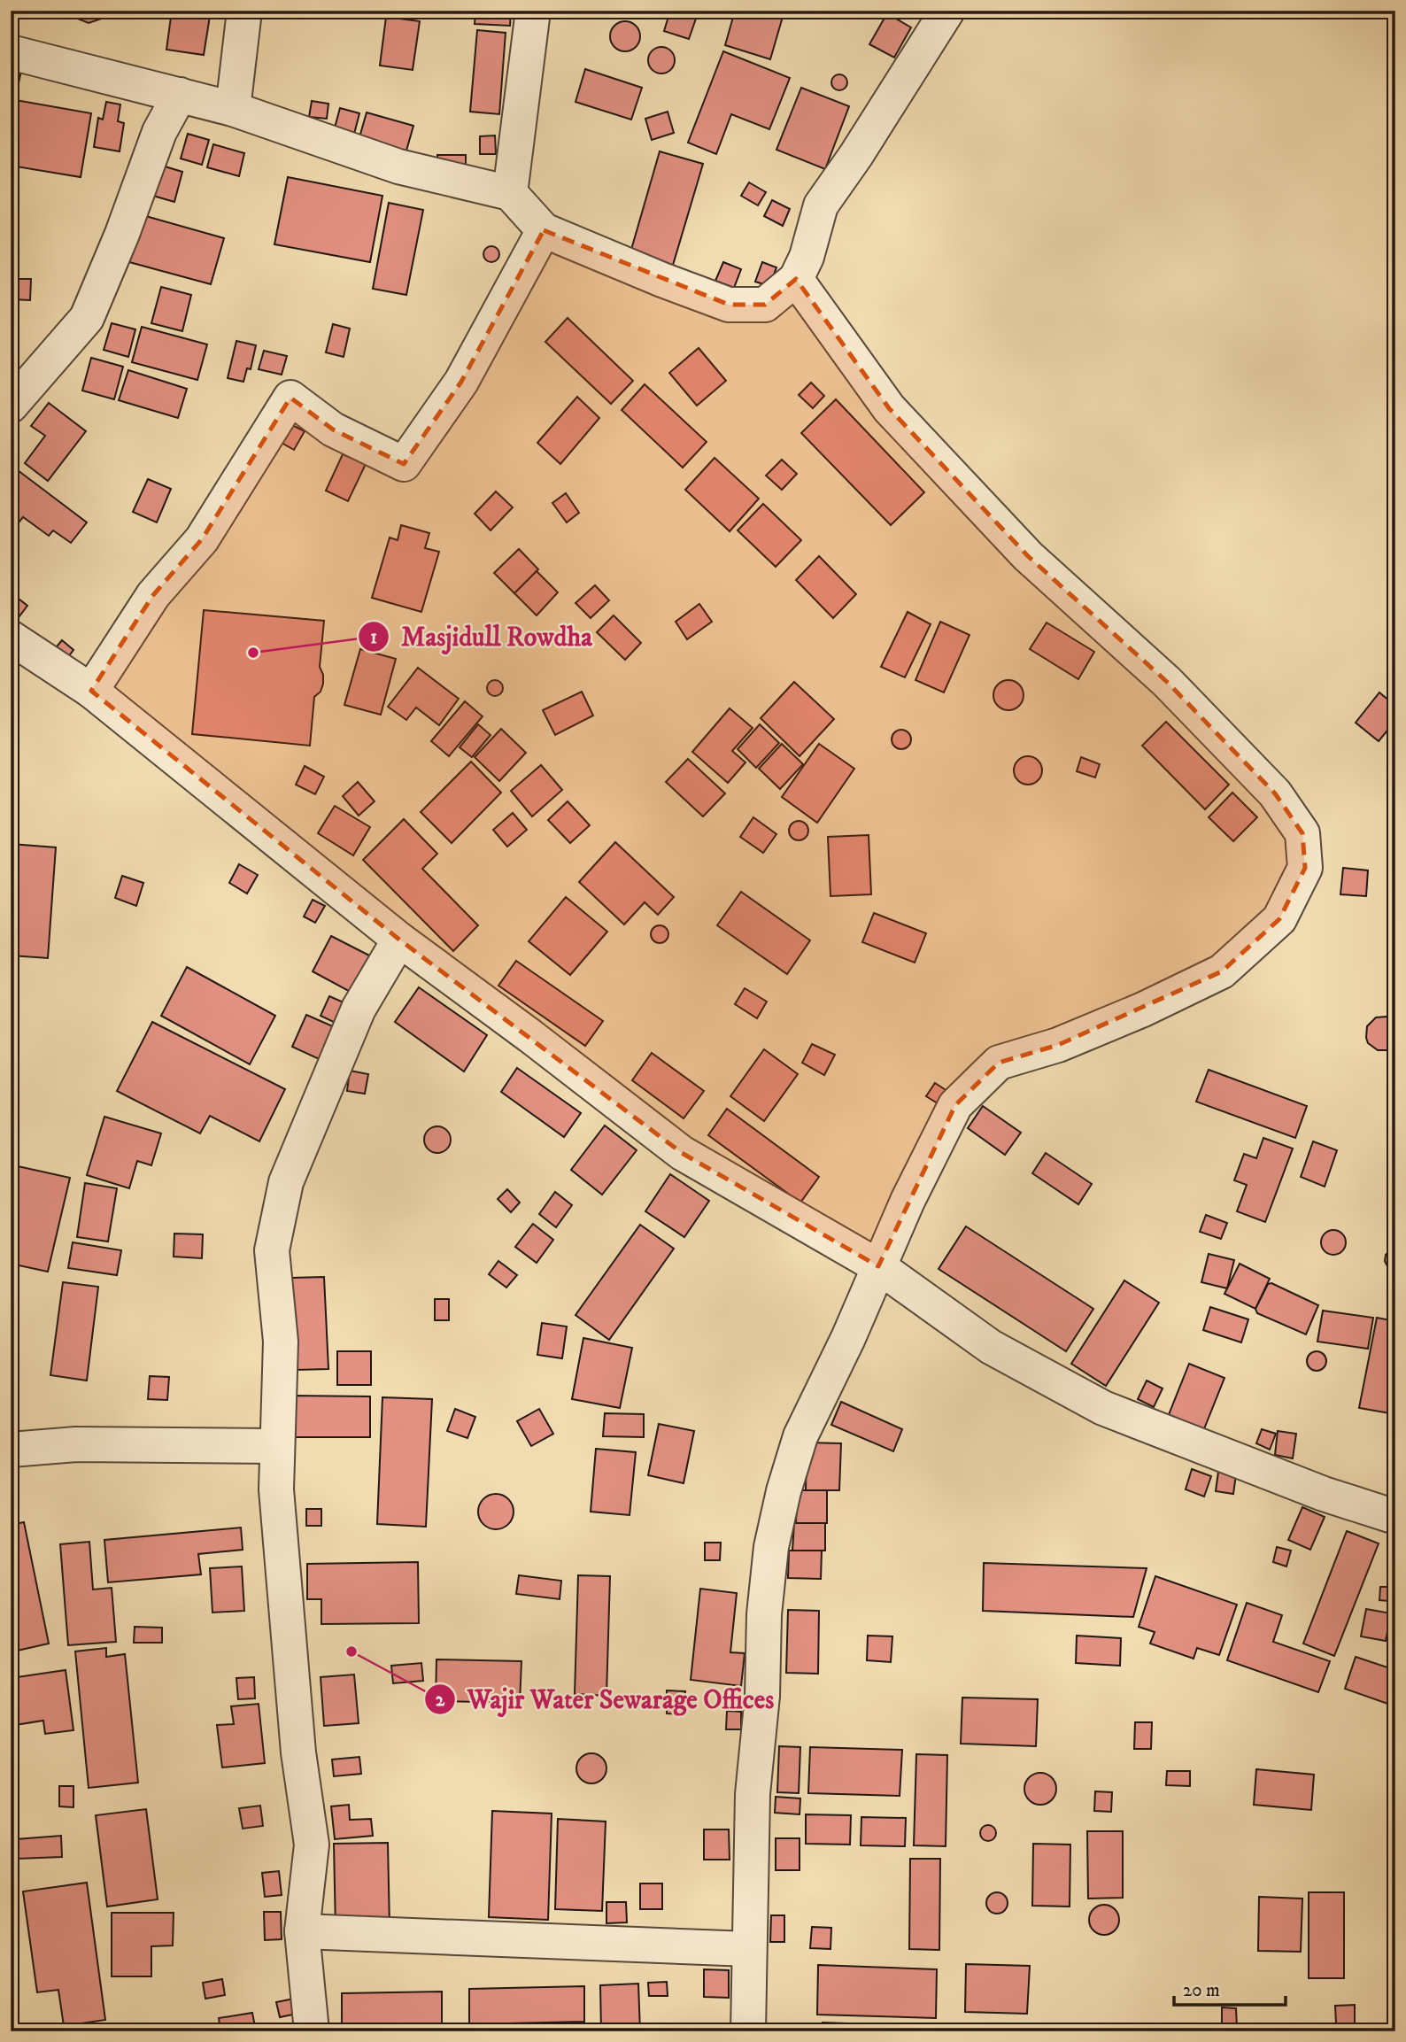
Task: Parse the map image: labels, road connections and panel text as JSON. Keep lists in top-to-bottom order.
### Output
{
  "places": ["Masjidull Rowdha", "Wajir Water Sewarage Offices"],
  "scale_bar": "20 m"
}
